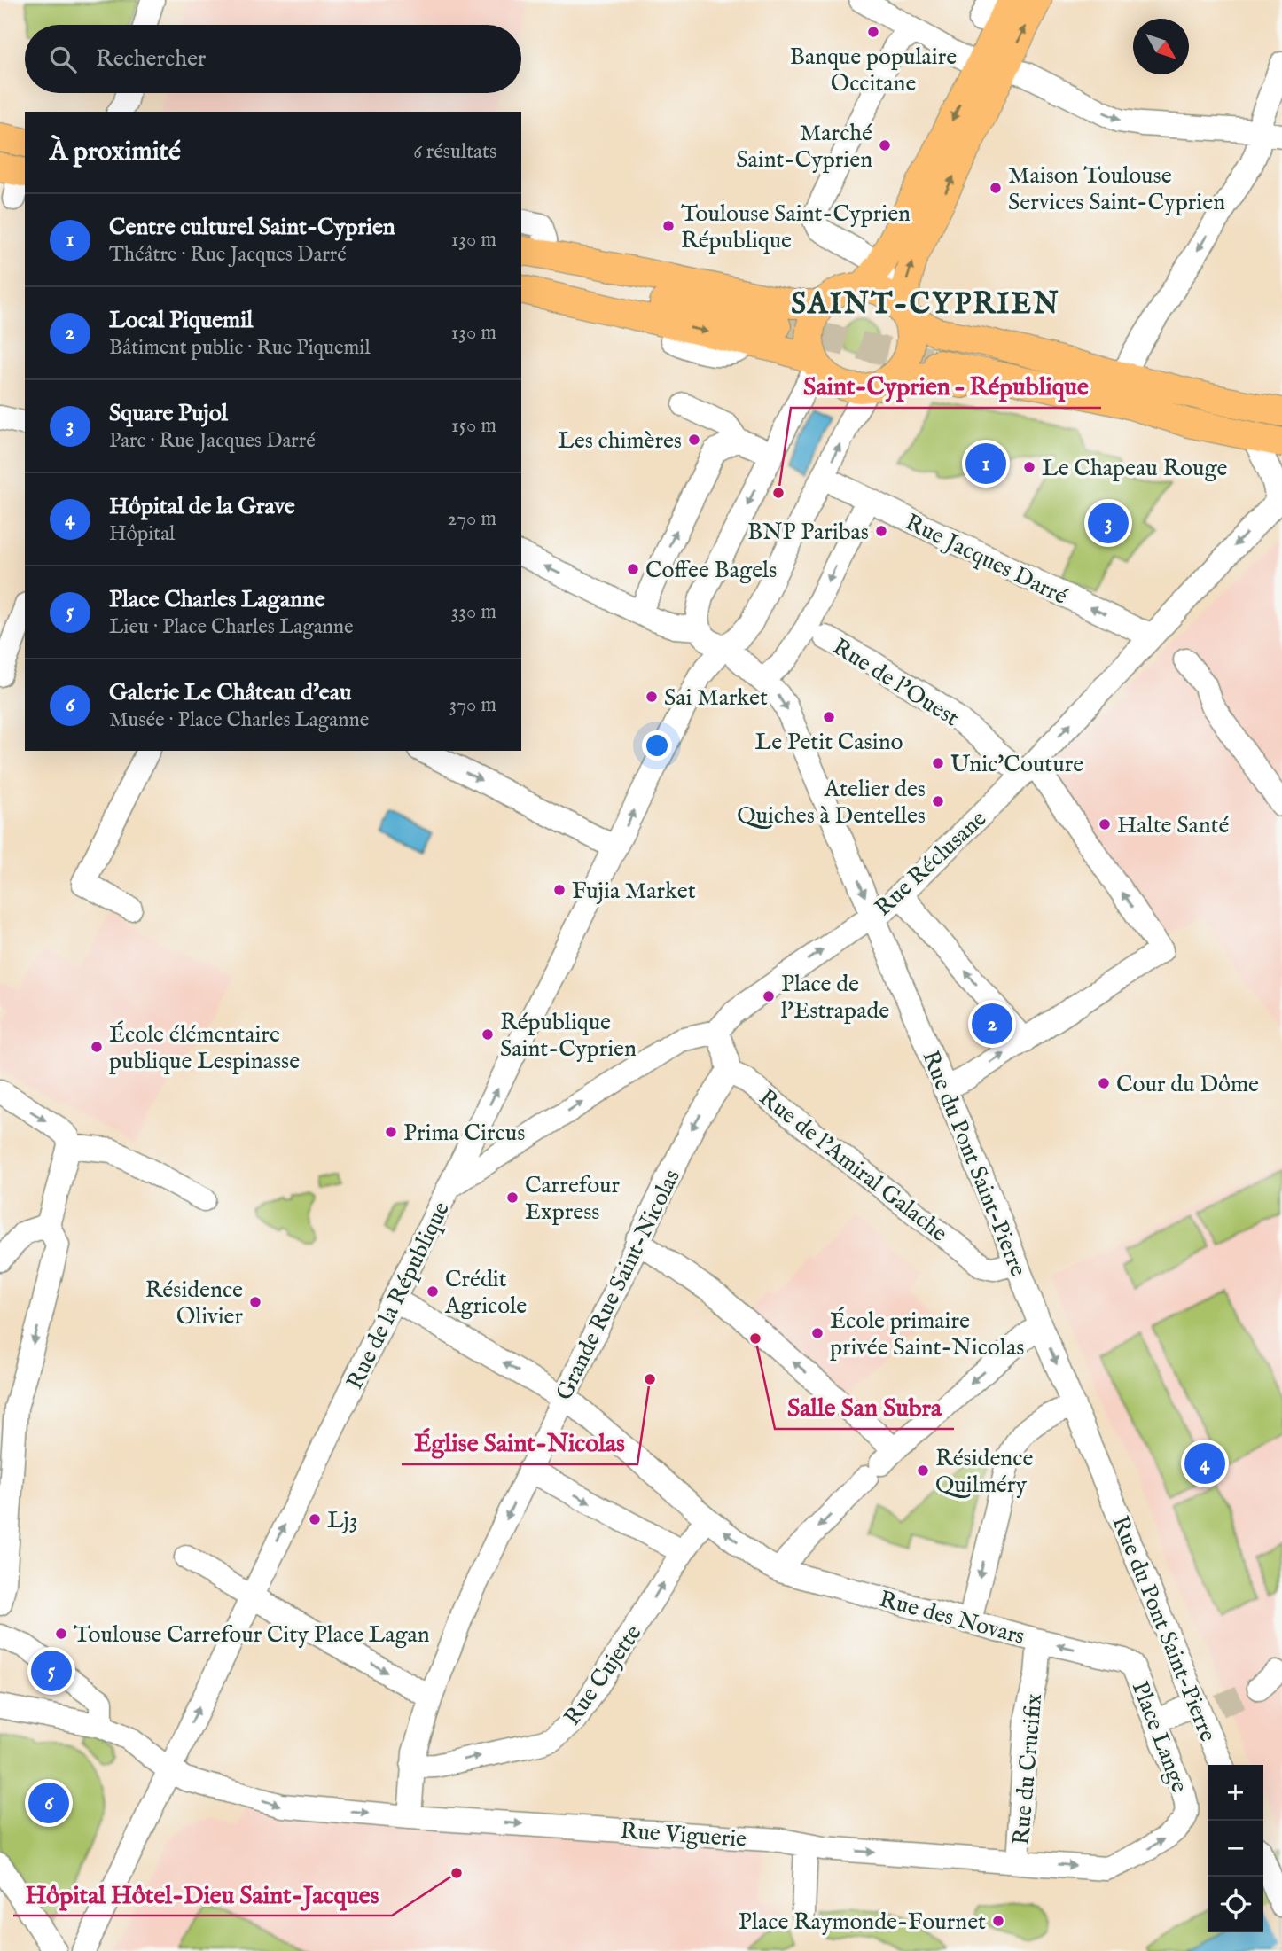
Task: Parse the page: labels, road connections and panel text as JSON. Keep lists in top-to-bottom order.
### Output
{
  "streets": {
    "street": [
      "Rue Jacques Darré",
      "Rue de l'Ouest",
      "Rue Réclusane",
      "Rue du Pont Saint-Pierre",
      "Rue de l'Amiral Galache",
      "Grande Rue Saint-Nicolas",
      "Rue de la République",
      "Rue des Novars",
      "Rue Cujette",
      "Place Lange",
      "Rue du Crucifix",
      "Rue Viguerie"
    ]
  },
  "crossings": [
    ["Rue Jacques Darré", "Rue Réclusane"],
    ["Rue Jacques Darré", "Rue de la République"],
    ["Rue de l'Ouest", "Rue Réclusane"],
    ["Rue Réclusane", "Rue du Pont Saint-Pierre"],
    ["Rue du Pont Saint-Pierre", "Rue de l'Amiral Galache"],
    ["Rue du Pont Saint-Pierre", "Rue de la République"],
    ["Rue de l'Amiral Galache", "Grande Rue Saint-Nicolas"],
    ["Grande Rue Saint-Nicolas", "Rue des Novars"],
    ["Grande Rue Saint-Nicolas", "Rue Cujette"],
    ["Grande Rue Saint-Nicolas", "Rue Viguerie"],
    ["Rue de la République", "Rue des Novars"],
    ["Rue de la République", "Rue Viguerie"],
    ["Rue des Novars", "Rue Cujette"],
    ["Rue des Novars", "Place Lange"],
    ["Rue des Novars", "Rue du Crucifix"],
    ["Place Lange", "Rue Viguerie"],
    ["Rue du Crucifix", "Rue Viguerie"]
  ],
  "one_way": [
    "Rue Jacques Darré",
    "Grande Rue Saint-Nicolas",
    "Rue de la République",
    "Rue des Novars",
    "Rue Cujette",
    "Rue Viguerie"
  ],
  "districts": ["SAINT-CYPRIEN"],
  "places": [
    "Banque populaire Occitane",
    "Marché Saint-Cyprien",
    "Maison Toulouse Services Saint-Cyprien",
    "Toulouse Saint-Cyprien République",
    "Les chimères",
    "Le Chapeau Rouge",
    "Saint-Cyprien – République",
    "BNP Paribas",
    "Coffee Bagels",
    "Sai Market",
    "Le Petit Casino",
    "Unic'Couture",
    "Atelier des Quiches à Dentelles",
    "Halte Santé",
    "Fujia Market",
    "Place de l'Estrapade",
    "République Saint-Cyprien",
    "École élémentaire publique Lespinasse",
    "Cour du Dôme",
    "Prima Circus",
    "Carrefour Express",
    "Crédit Agricole",
    "Résidence Olivier",
    "École primaire privée Saint-Nicolas",
    "Salle San Subra",
    "Église Saint-Nicolas",
    "Résidence Quilméry",
    "Lj3",
    "Toulouse Carrefour City Place Lagan",
    "Hôpital Hôtel-Dieu Saint-Jacques",
    "Place Raymonde-Fournet"
  ],
  "north": "bottom right",
  "page": {
    "search": "Rechercher",
    "heading": ["À proximité", "6 résultats"],
    "list": [
      {
        "mark": "1",
        "name": "Centre culturel Saint-Cyprien",
        "note": "Théâtre · Rue Jacques Darré",
        "value": "130 m"
      },
      {
        "mark": "2",
        "name": "Local Piquemil",
        "note": "Bâtiment public · Rue Piquemil",
        "value": "130 m"
      },
      {
        "mark": "3",
        "name": "Square Pujol",
        "note": "Parc · Rue Jacques Darré",
        "value": "150 m"
      },
      {
        "mark": "4",
        "name": "Hôpital de la Grave",
        "note": "Hôpital",
        "value": "270 m"
      },
      {
        "mark": "5",
        "name": "Place Charles Laganne",
        "note": "Lieu · Place Charles Laganne",
        "value": "330 m"
      },
      {
        "mark": "6",
        "name": "Galerie Le Château d'eau",
        "note": "Musée · Place Charles Laganne",
        "value": "370 m"
      }
    ],
    "pins": [
      "1",
      "3",
      "2",
      "4",
      "5",
      "6"
    ],
    "map_buttons": ["+", "−"]
  }
}
